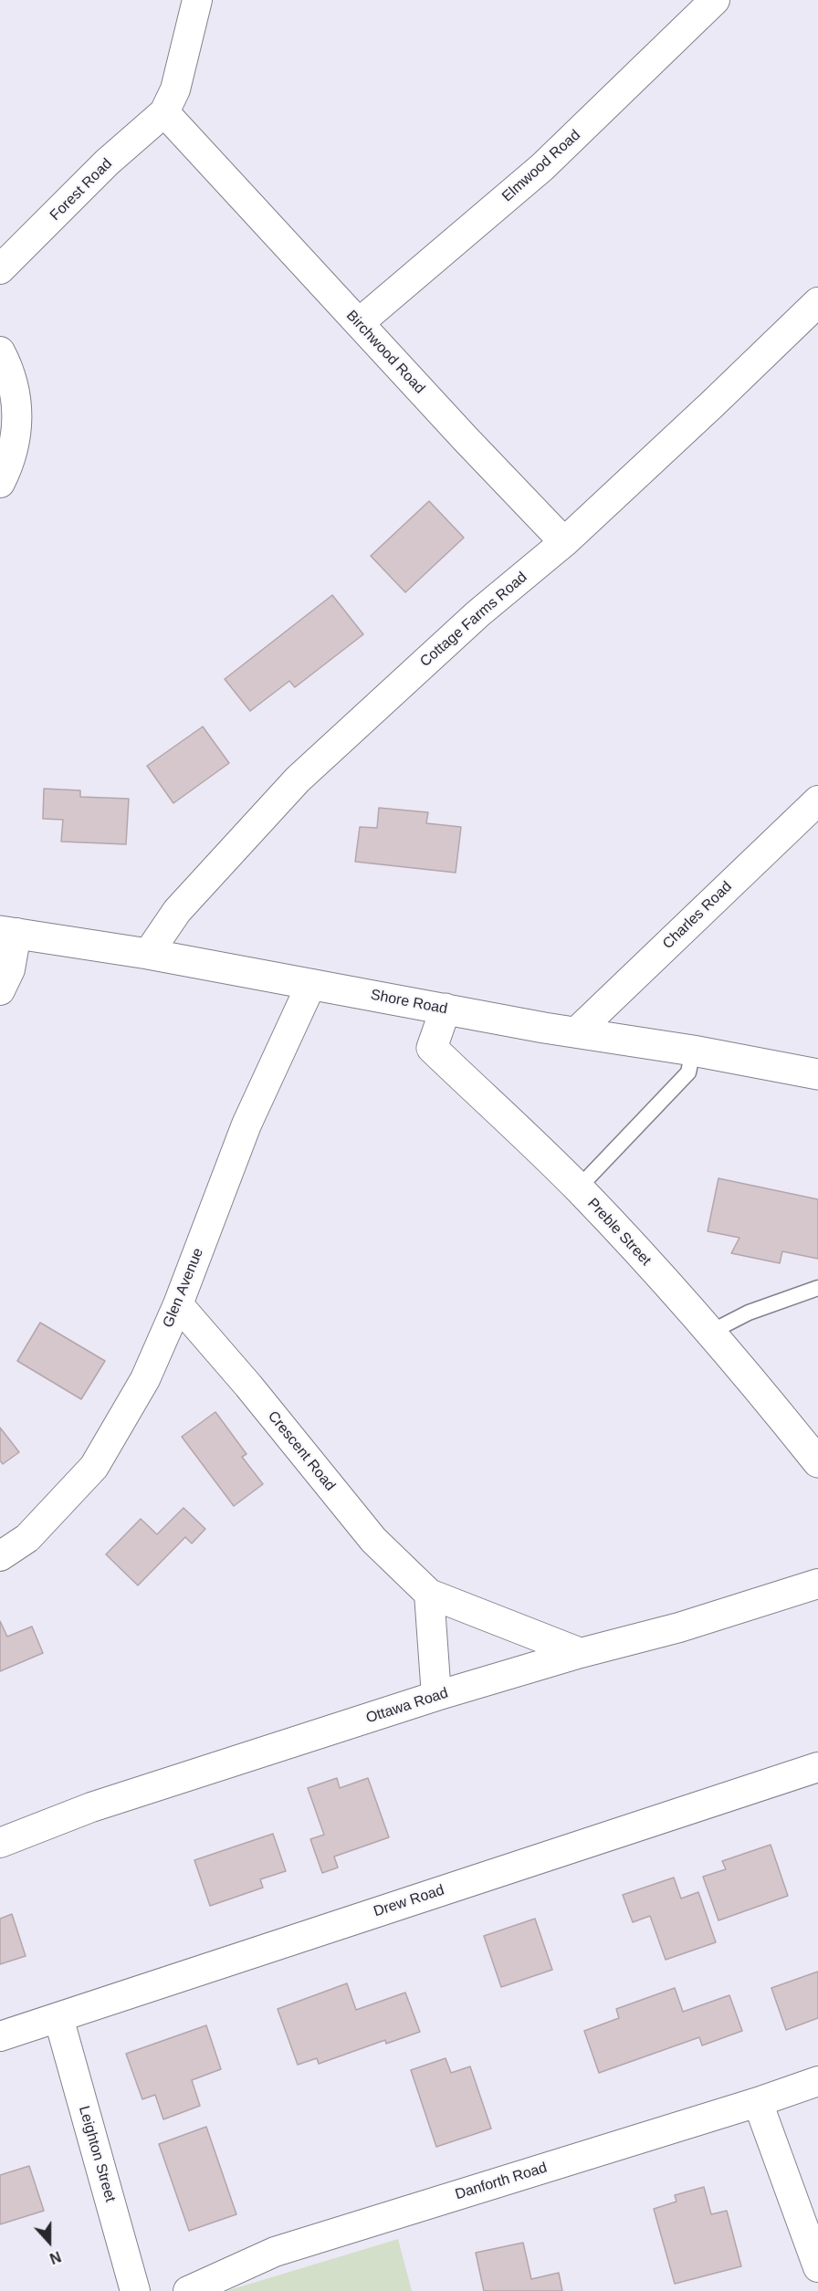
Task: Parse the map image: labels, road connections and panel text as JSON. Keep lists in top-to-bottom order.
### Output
{
  "streets": {
    "street": [
      "Elmwood Road",
      "Forest Road",
      "Birchwood Road",
      "Cottage Farms Road",
      "Charles Road",
      "Shore Road",
      "Preble Street",
      "Glen Avenue",
      "Crescent Road",
      "Ottawa Road",
      "Drew Road",
      "Leighton Street",
      "Danforth Road"
    ]
  },
  "crossings": [
    ["Elmwood Road", "Birchwood Road"],
    ["Forest Road", "Birchwood Road"],
    ["Birchwood Road", "Cottage Farms Road"],
    ["Cottage Farms Road", "Shore Road"],
    ["Charles Road", "Shore Road"],
    ["Shore Road", "Preble Street"],
    ["Shore Road", "Glen Avenue"],
    ["Glen Avenue", "Crescent Road"],
    ["Crescent Road", "Ottawa Road"],
    ["Drew Road", "Leighton Street"]
  ],
  "north": "bottom"
}
